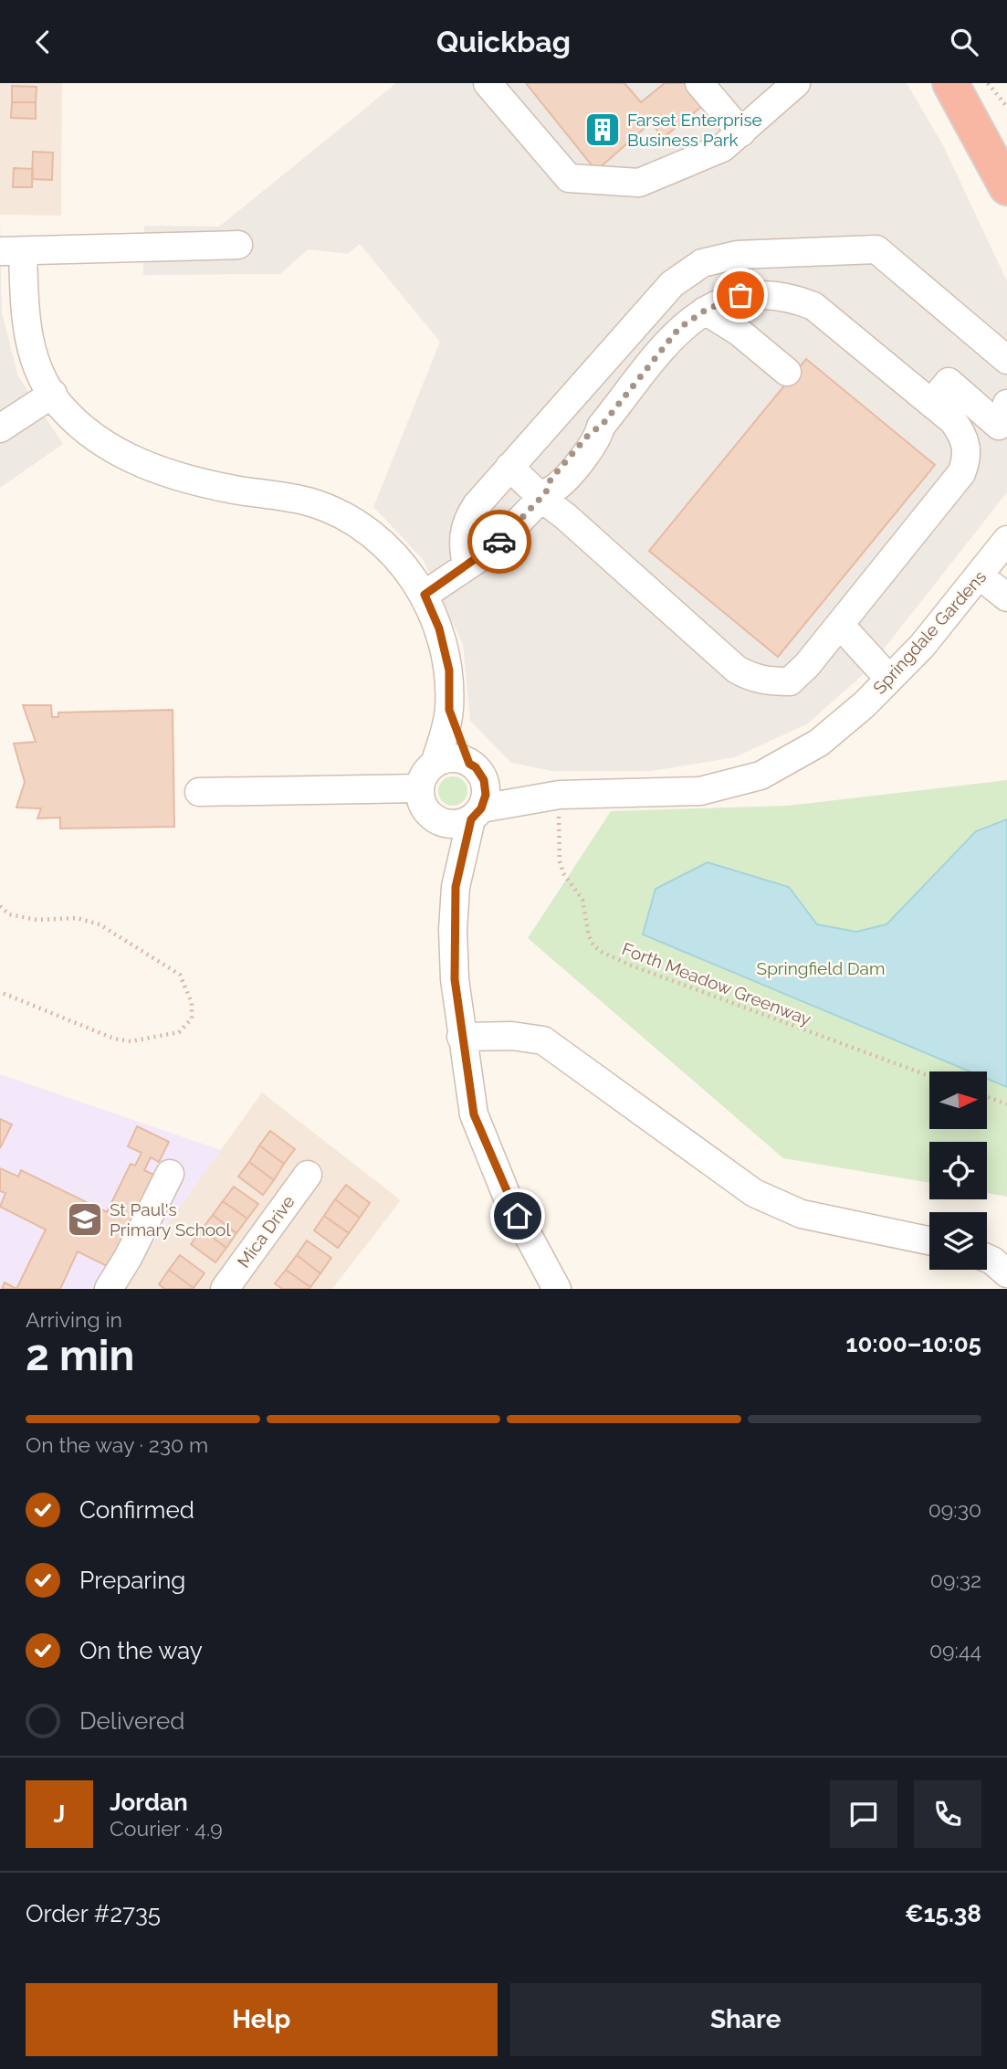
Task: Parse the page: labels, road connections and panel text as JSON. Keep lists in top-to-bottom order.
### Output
{
  "streets": {
    "street": ["Springdale Gardens", "Mica Drive"],
    "path": ["Forth Meadow Greenway"]
  },
  "crossings": [
    ["Springdale Gardens", "Forth Meadow Greenway"]
  ],
  "parks": ["Springfield Dam"],
  "places": {
    "building": ["Farset Enterprise Business Park"],
    "school or university": ["St Paul's Primary School"]
  },
  "north": "right",
  "page": {
    "header": "Quickbag",
    "heading": ["2 min", "Arriving in", "10:00–10:05"],
    "panel": [
      "Jordan",
      "Courier · 4.9",
      "Order #2735",
      "€15.38"
    ],
    "bar": "On the way · 230 m",
    "list": [
      ["Confirmed", "09:30"],
      ["Preparing", "09:32"],
      ["On the way", "09:44"],
      "Delivered"
    ],
    "round": "J",
    "buttons": ["Help", "Share"]
  }
}
